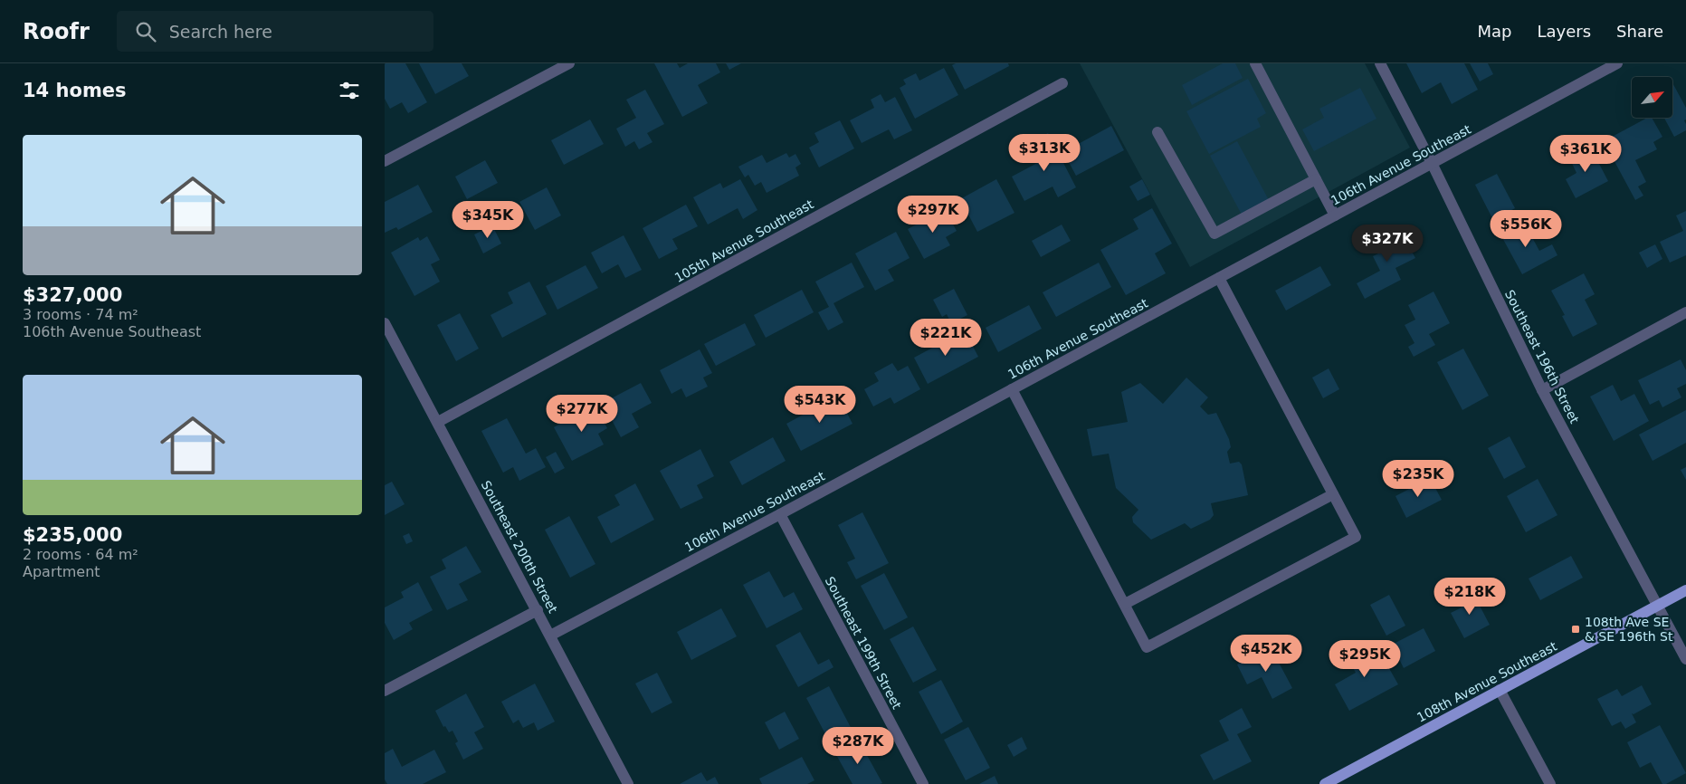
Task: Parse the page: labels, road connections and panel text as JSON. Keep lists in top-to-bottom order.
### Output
{
  "streets": {
    "main road": ["108th Avenue Southeast"],
    "street": [
      "106th Avenue Southeast",
      "105th Avenue Southeast",
      "Southeast 196th Street",
      "Southeast 200th Street",
      "Southeast 199th Street"
    ]
  },
  "crossings": [
    ["106th Avenue Southeast", "Southeast 196th Street"],
    ["106th Avenue Southeast", "Southeast 200th Street"],
    ["106th Avenue Southeast", "Southeast 199th Street"],
    ["105th Avenue Southeast", "Southeast 200th Street"],
    ["Southeast 196th Street", "108th Avenue Southeast"]
  ],
  "places": {
    "transit": ["108th Ave SE & SE 196th St"]
  },
  "north": "top right",
  "page": {
    "header": "Roofr",
    "search": "Search here",
    "nav": ["Map", "Layers", "Share"],
    "heading": "14 homes",
    "list": [
      {
        "name": "$327,000",
        "note": "3 rooms · 74 m² · 106th Avenue Southeast"
      },
      {
        "name": "$235,000",
        "note": "2 rooms · 64 m² · Apartment"
      }
    ],
    "price": [
      "$313K",
      "$361K",
      "$297K",
      "$345K",
      "$556K",
      "$327K",
      "$221K",
      "$543K",
      "$277K",
      "$235K",
      "$218K",
      "$452K",
      "$295K",
      "$287K"
    ]
  }
}
